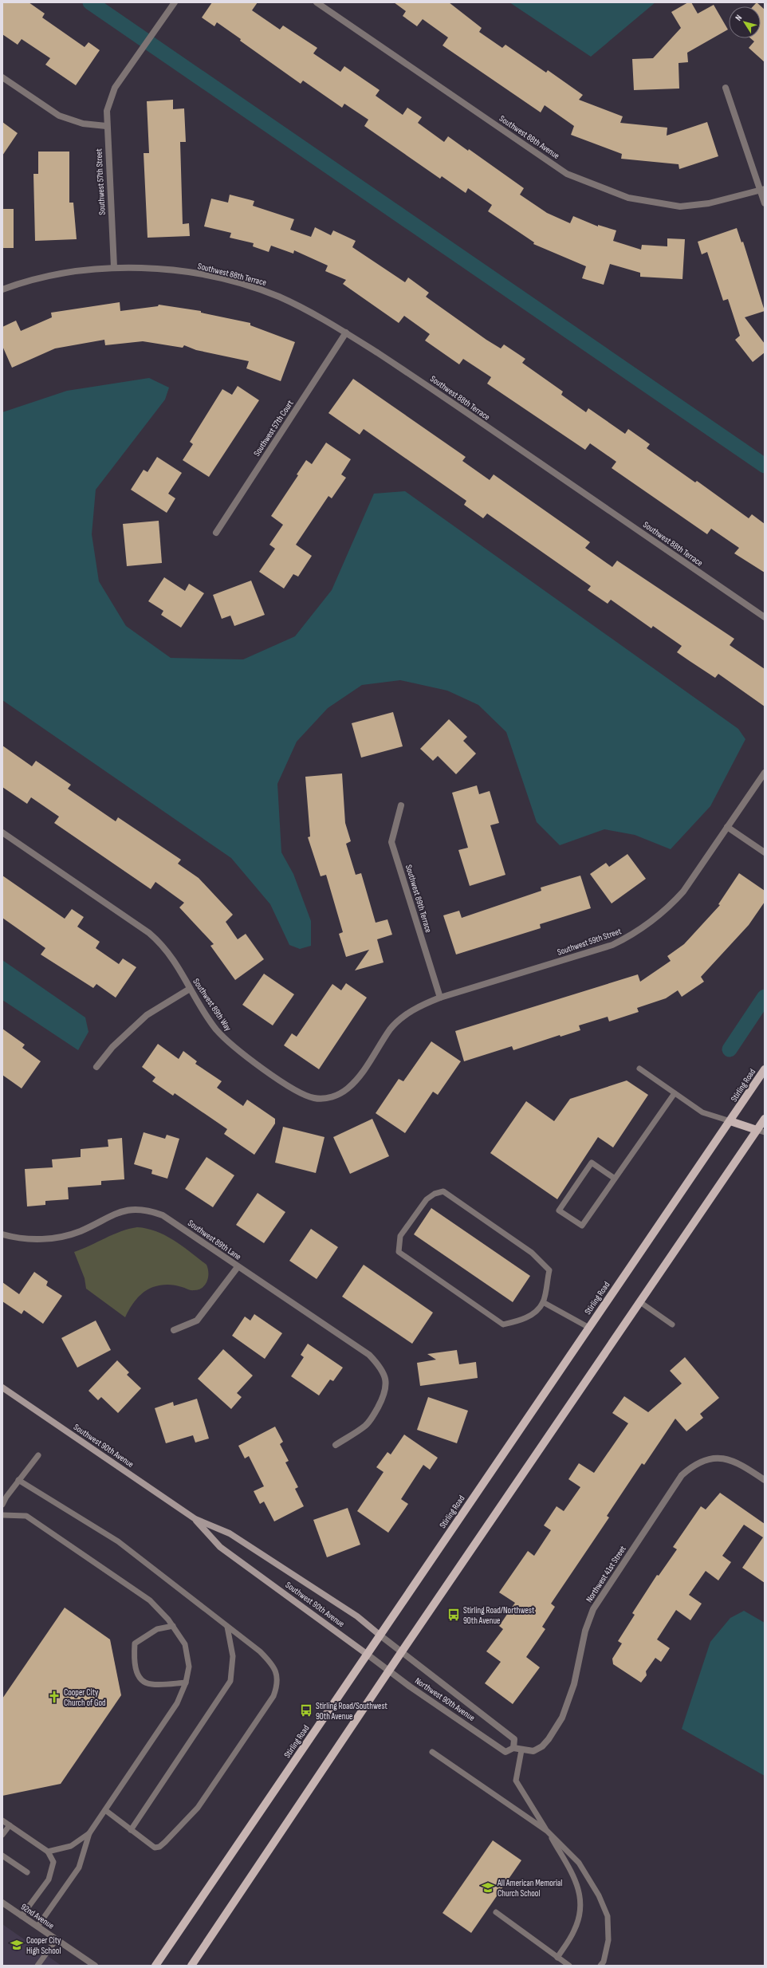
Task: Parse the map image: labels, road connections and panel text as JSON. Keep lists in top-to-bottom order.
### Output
{
  "streets": {
    "main road": ["Stirling Road"],
    "street": [
      "Southwest 88th Avenue",
      "Southwest 57th Street",
      "Southwest 88th Terrace",
      "Southwest 57th Court",
      "Southwest 89th Terrace",
      "Southwest 59th Street",
      "Southwest 89th Way",
      "Southwest 89th Lane",
      "Southwest 90th Avenue",
      "Northwest 41st Street",
      "Northwest 90th Avenue",
      "92nd Avenue"
    ]
  },
  "crossings": [
    ["Southwest 57th Street", "Southwest 88th Terrace"],
    ["Southwest 88th Terrace", "Southwest 57th Court"],
    ["Southwest 89th Terrace", "Southwest 59th Street"],
    ["Southwest 89th Terrace", "Southwest 89th Way"],
    ["Southwest 59th Street", "Southwest 89th Way"],
    ["Stirling Road", "Southwest 90th Avenue"],
    ["Stirling Road", "Northwest 90th Avenue"],
    ["Southwest 90th Avenue", "Northwest 90th Avenue"],
    ["Northwest 41st Street", "Northwest 90th Avenue"]
  ],
  "places": {
    "bus stop": ["Stirling Road/Northwest 90th Avenue", "Stirling Road/Southwest 90th Avenue"],
    "church": ["Cooper City Church of God"],
    "school or university": ["All American Memorial Church School", "Cooper City High School"]
  },
  "north": "top left"
}
